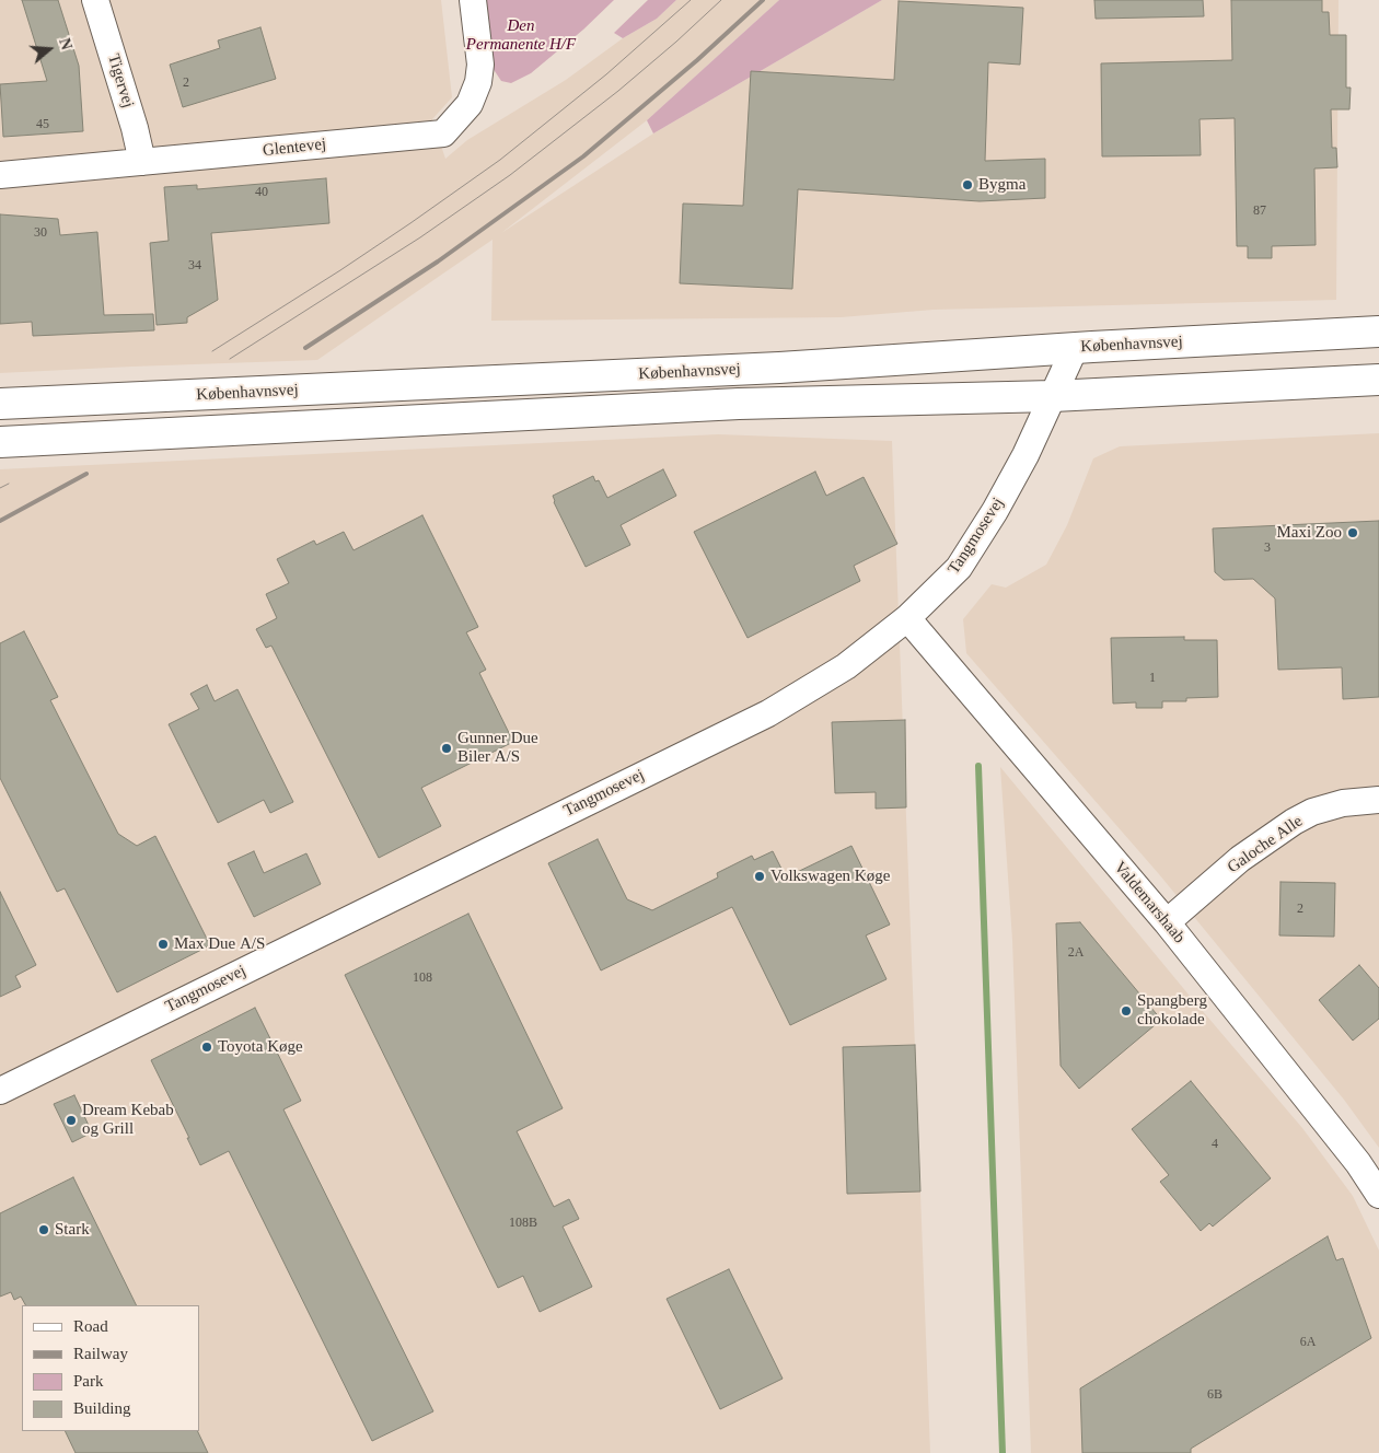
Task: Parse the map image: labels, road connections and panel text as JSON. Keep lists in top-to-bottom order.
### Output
{
  "streets": {
    "main road": ["Københavnsvej"],
    "street": [
      "Tigervej",
      "Glentevej",
      "Tangmosevej",
      "Galoche Alle",
      "Valdemarshaab"
    ]
  },
  "crossings": [
    ["Tigervej", "Glentevej"],
    ["Københavnsvej", "Tangmosevej"],
    ["Tangmosevej", "Valdemarshaab"],
    ["Galoche Alle", "Valdemarshaab"]
  ],
  "parks": ["Den Permanente H/F"],
  "places": [
    "Bygma",
    "Maxi Zoo",
    "Gunner Due Biler A/S",
    "Volkswagen Køge",
    "Max Due A/S",
    "Spangberg chokolade",
    "Toyota Køge",
    "Dream Kebab og Grill",
    "Stark"
  ],
  "house_numbers": [
    "2",
    "45",
    "40",
    "87",
    "30",
    "34",
    "3",
    "1",
    "2",
    "2A",
    "108",
    "4",
    "108B",
    "6A",
    "6B"
  ],
  "legend": [
    "Road",
    "Railway",
    "Park",
    "Building"
  ],
  "north": "right"
}
